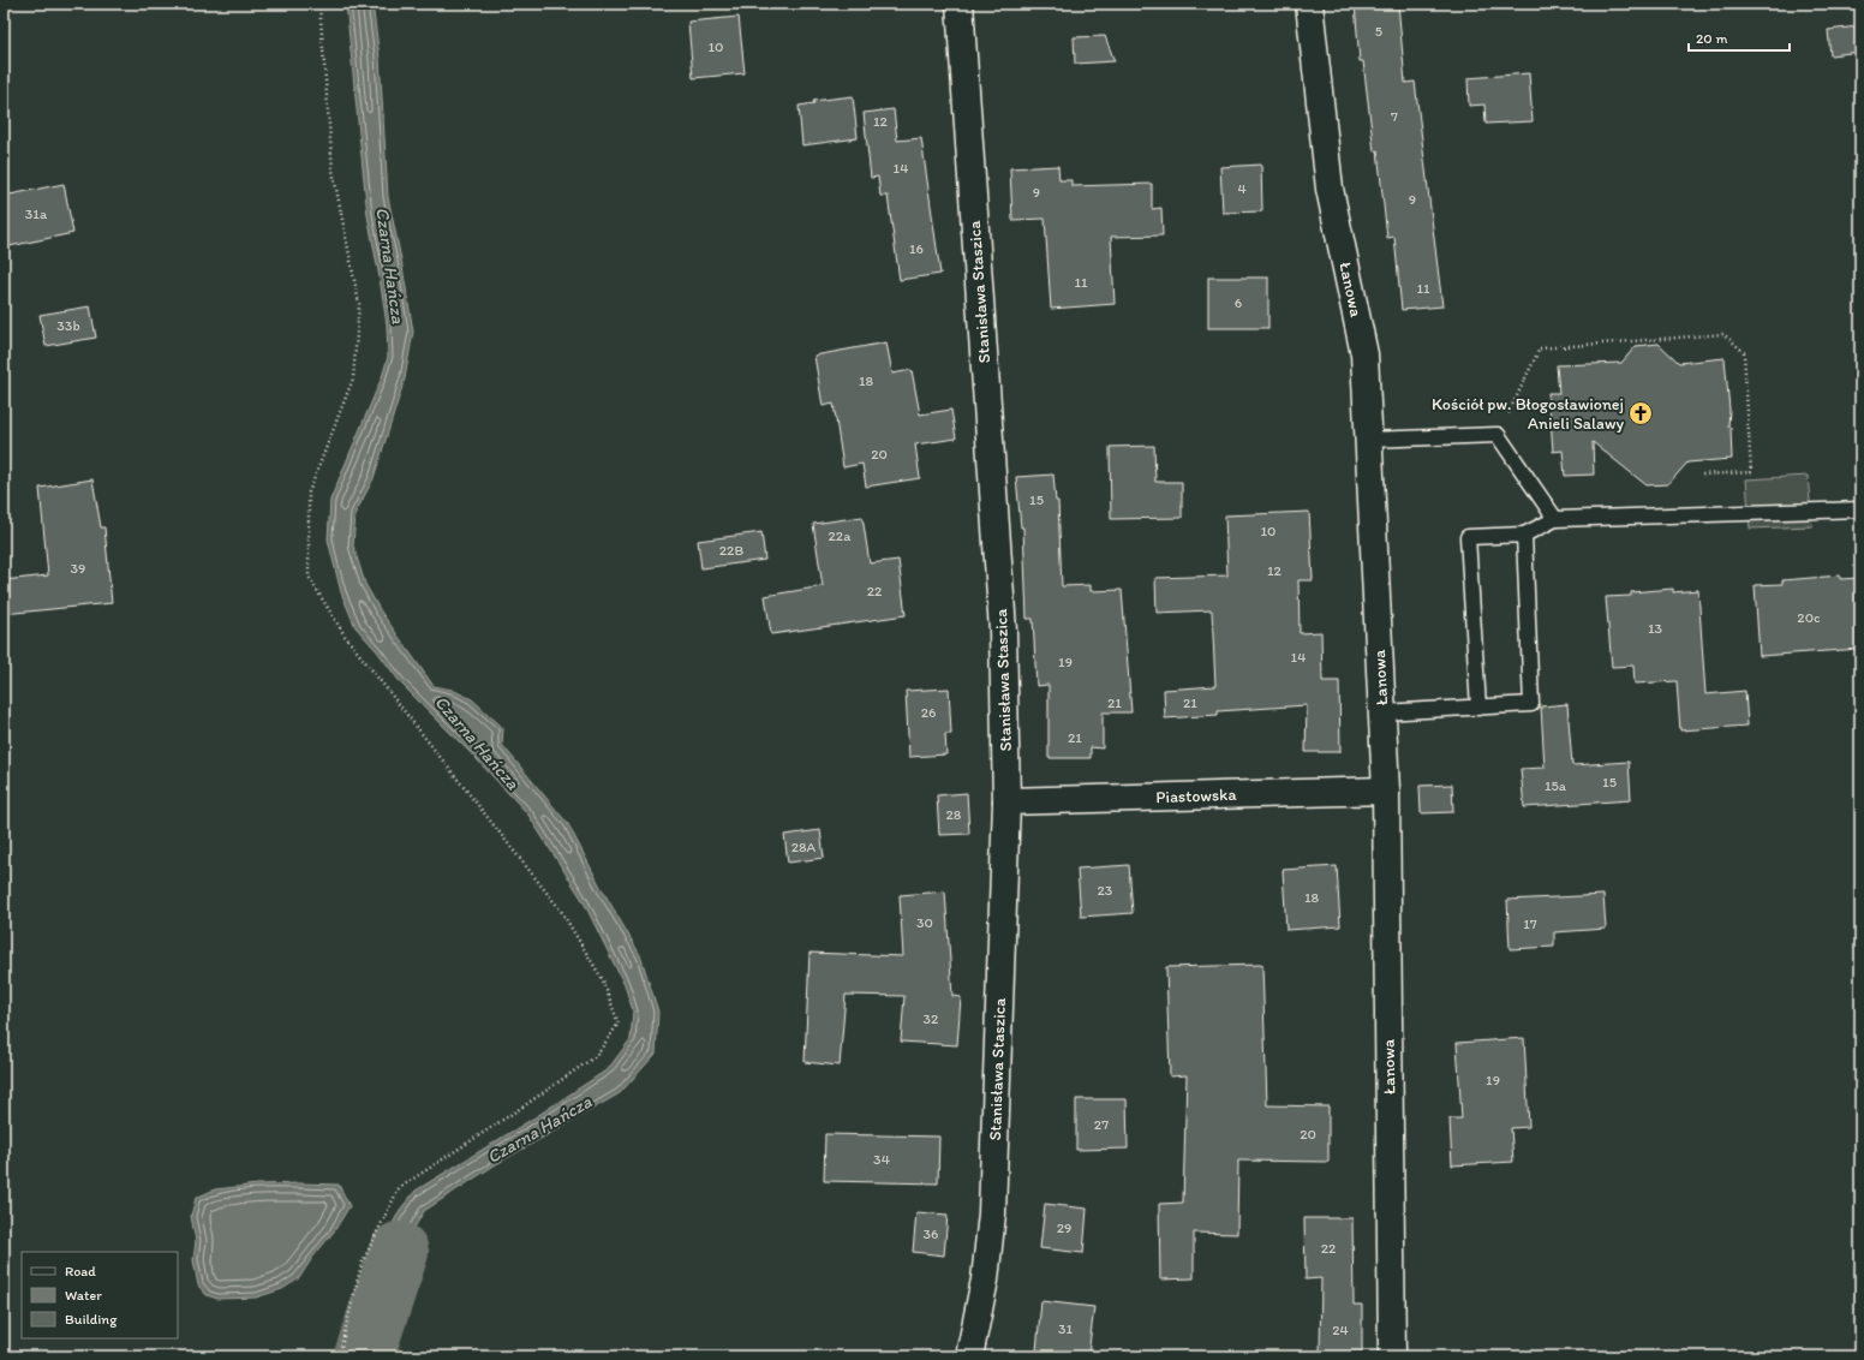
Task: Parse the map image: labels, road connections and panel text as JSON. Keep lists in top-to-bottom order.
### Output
{
  "streets": {
    "street": ["Łanowa", "Stanisława Staszica", "Piastowska"]
  },
  "crossings": [
    ["Łanowa", "Piastowska"],
    ["Stanisława Staszica", "Piastowska"]
  ],
  "water": ["Czarna Hańcza"],
  "places": {
    "church": ["Kościół pw. Błogosławionej Anieli Salawy"]
  },
  "house_numbers": [
    "5",
    "10",
    "7",
    "12",
    "14",
    "4",
    "9",
    "9",
    "31a",
    "16",
    "11",
    "11",
    "6",
    "33b",
    "18",
    "20",
    "15",
    "10",
    "22a",
    "22B",
    "39",
    "12",
    "22",
    "20c",
    "13",
    "14",
    "19",
    "21",
    "21",
    "26",
    "21",
    "15",
    "15a",
    "28",
    "28A",
    "23",
    "18",
    "30",
    "17",
    "32",
    "19",
    "27",
    "20",
    "34",
    "29",
    "36",
    "22",
    "31",
    "24"
  ],
  "legend": ["Road", "Water", "Building"],
  "scale_bar": "20 m"
}
